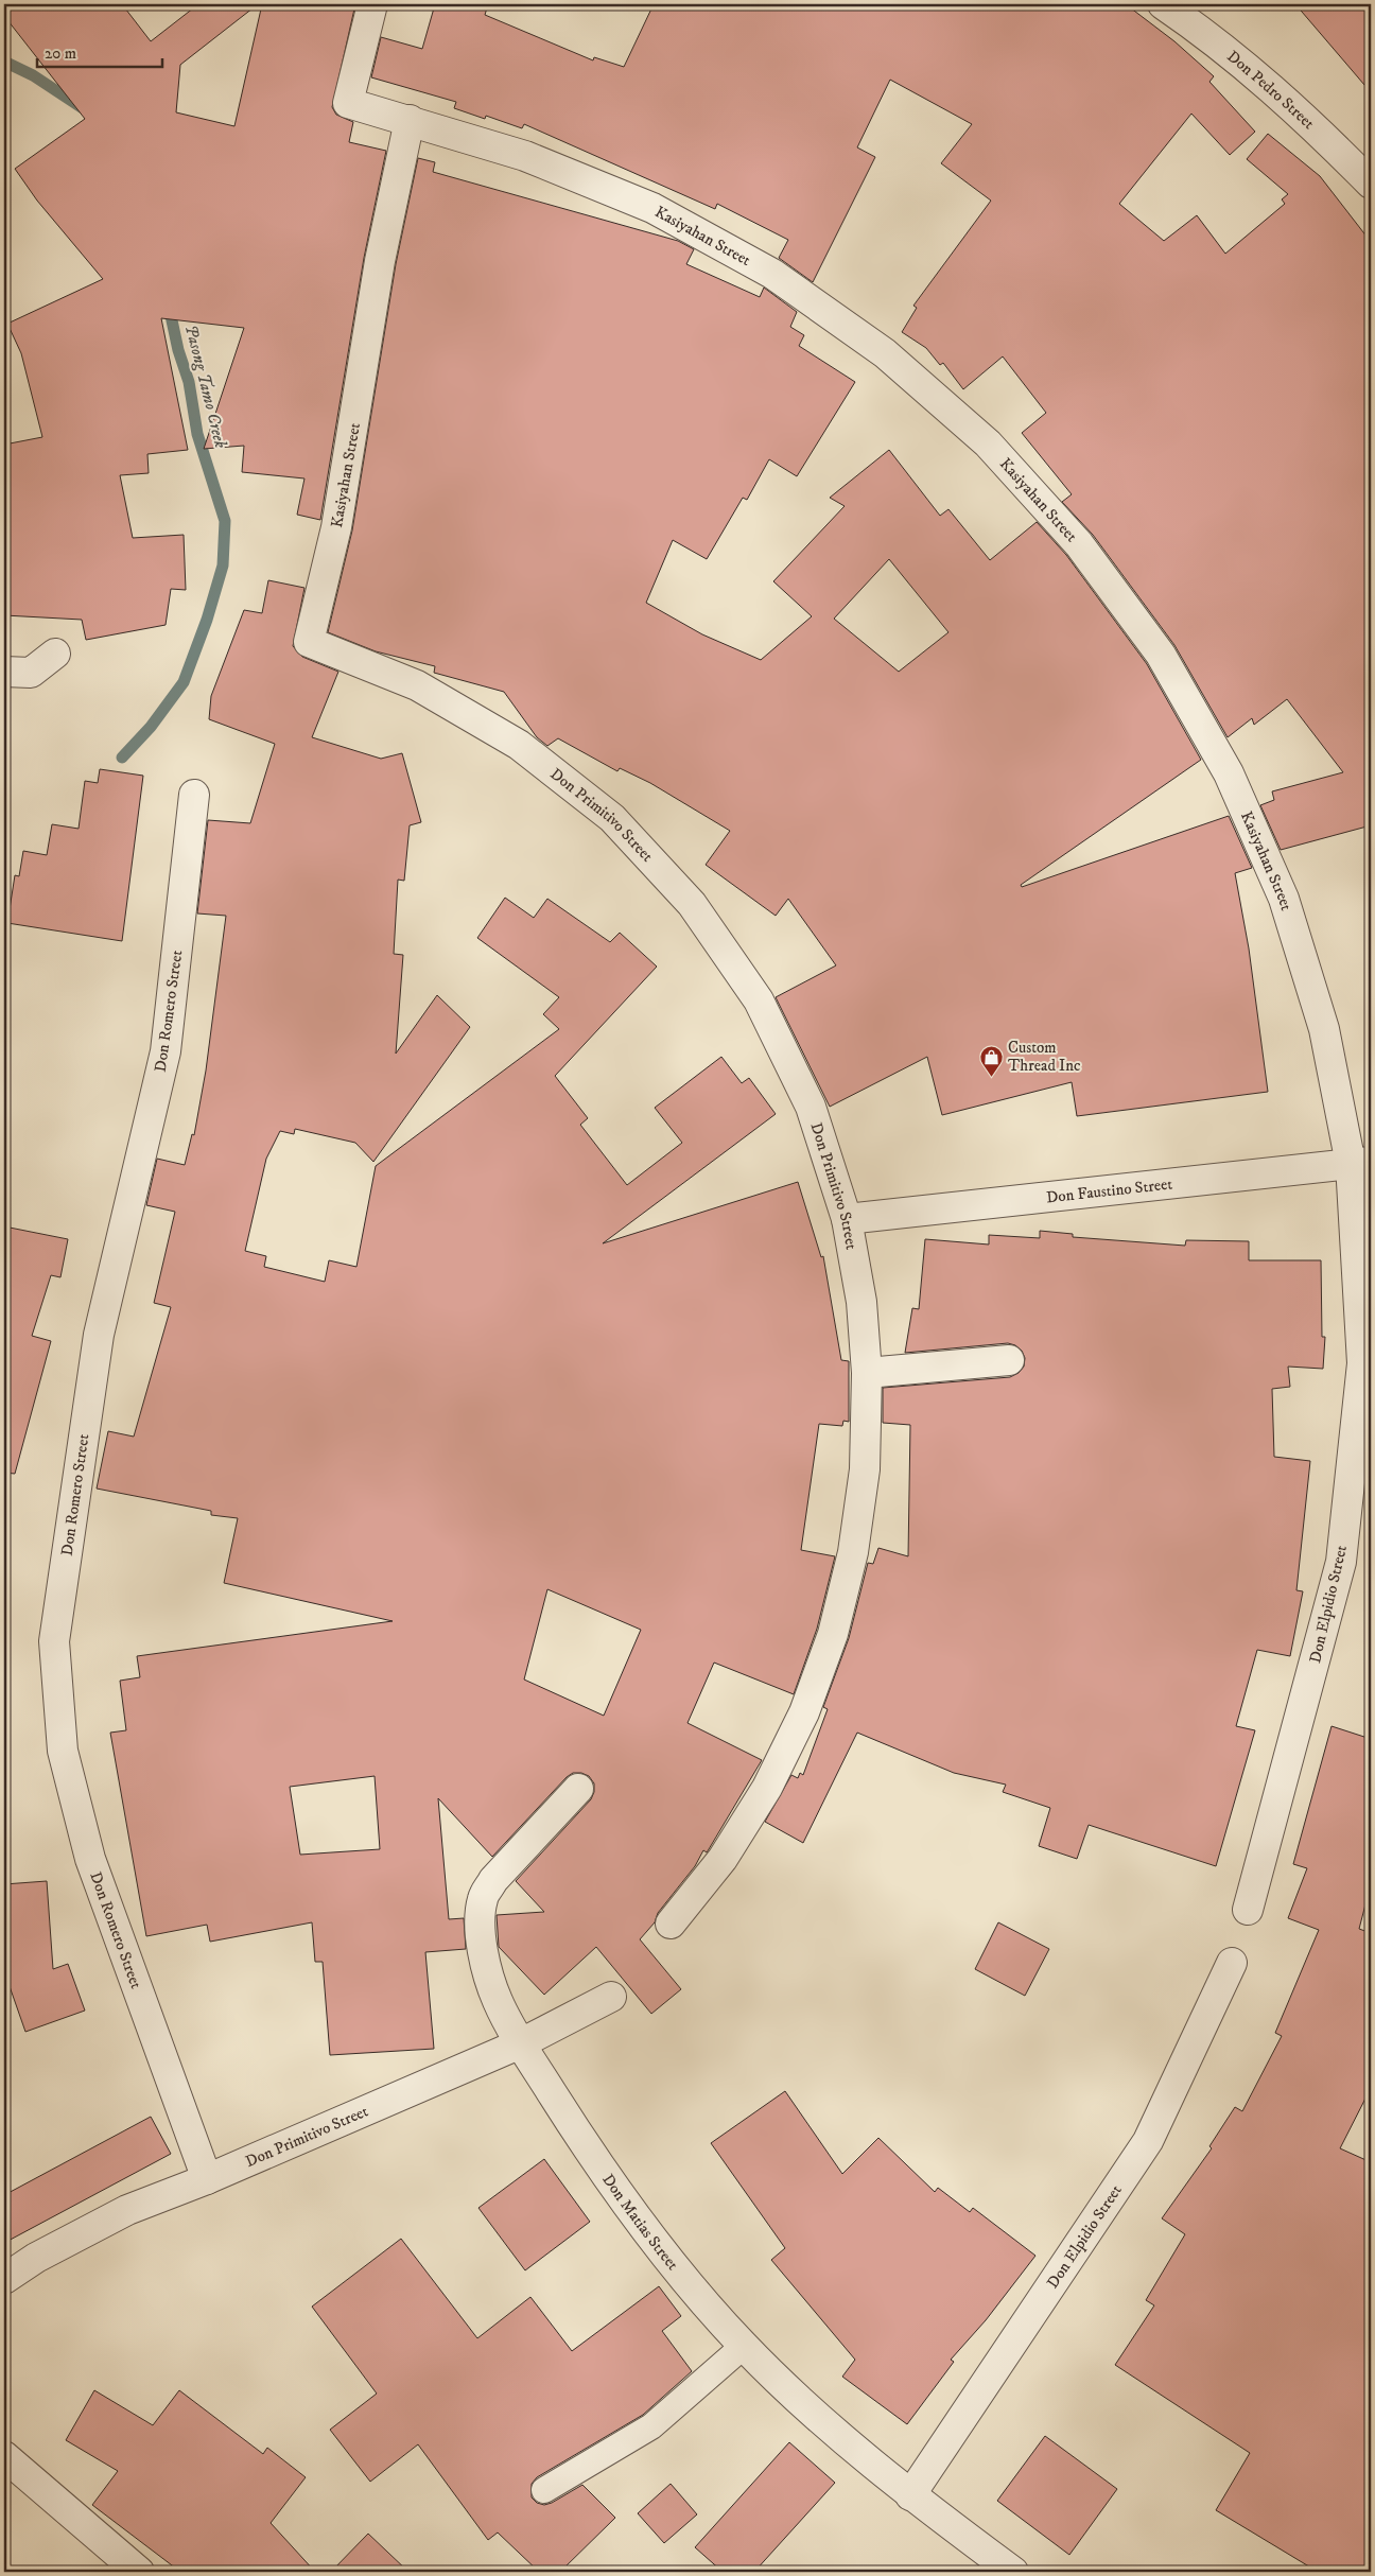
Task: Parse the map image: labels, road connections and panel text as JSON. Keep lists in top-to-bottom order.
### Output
{
  "streets": {
    "street": [
      "Don Pedro Street",
      "Kasiyahan Street",
      "Don Primitivo Street",
      "Don Romero Street",
      "Don Faustino Street",
      "Don Elpidio Street",
      "Don Matias Street"
    ]
  },
  "crossings": [
    ["Kasiyahan Street", "Don Primitivo Street"],
    ["Kasiyahan Street", "Don Faustino Street"],
    ["Kasiyahan Street", "Don Elpidio Street"],
    ["Don Primitivo Street", "Don Romero Street"],
    ["Don Primitivo Street", "Don Faustino Street"],
    ["Don Primitivo Street", "Don Matias Street"],
    ["Don Faustino Street", "Don Elpidio Street"],
    ["Don Elpidio Street", "Don Matias Street"]
  ],
  "water": ["Pasong Tamo Creek"],
  "places": {
    "shop": ["Custom Thread Inc"]
  },
  "scale_bar": "20 m"
}
